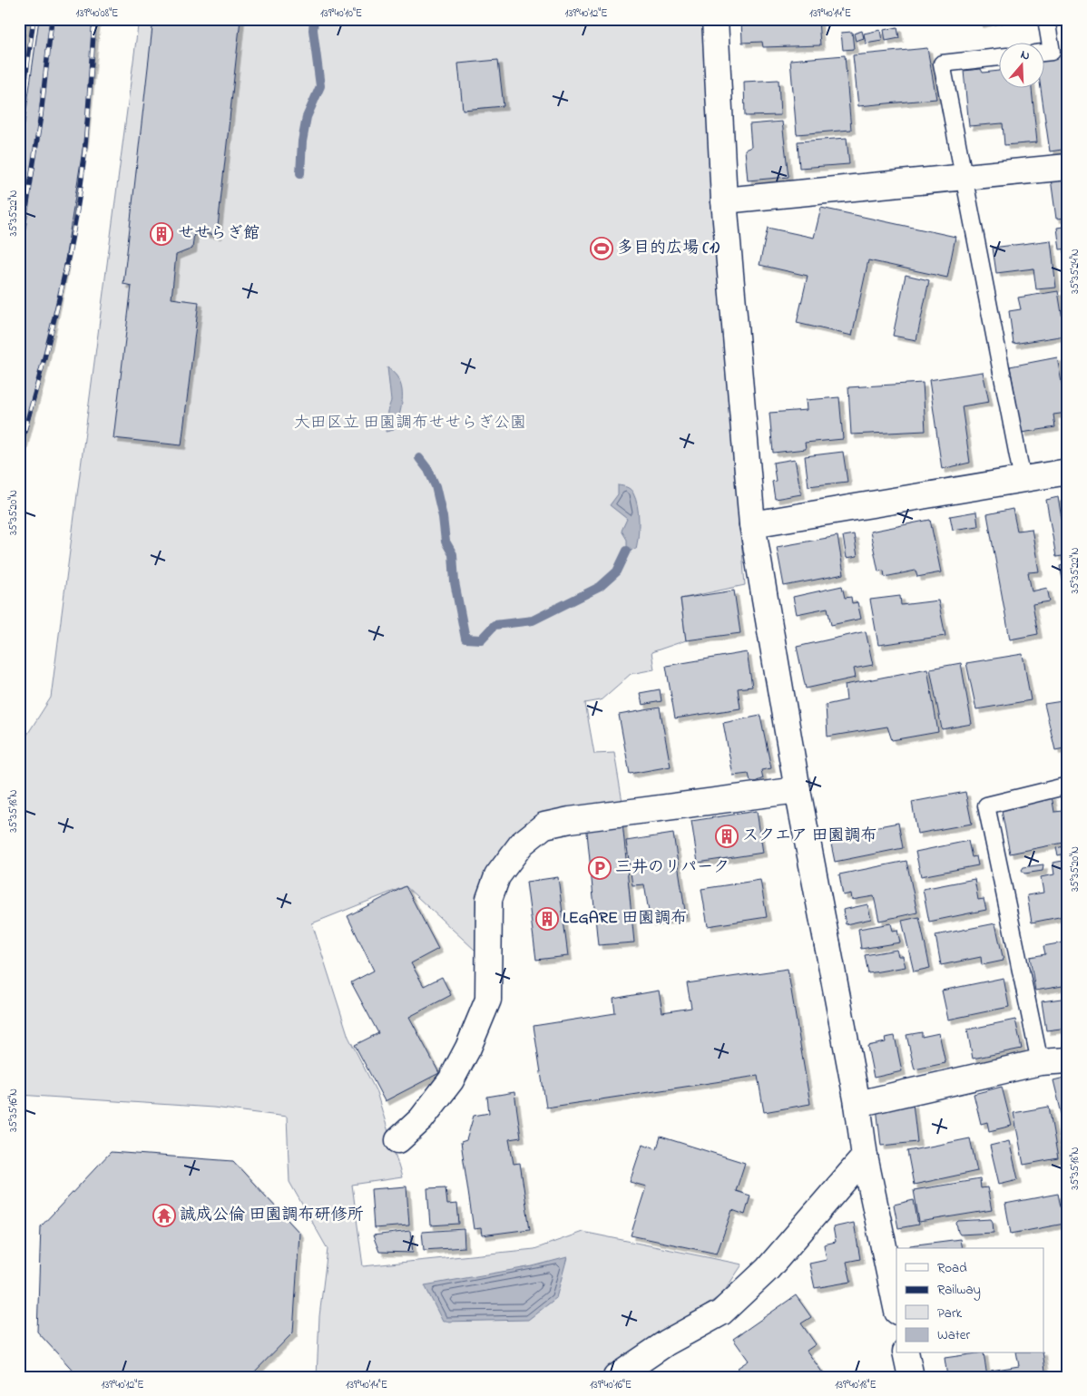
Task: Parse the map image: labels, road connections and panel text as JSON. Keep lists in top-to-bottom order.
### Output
{
  "parks": ["大田区立 田園調布せせらぎ公園"],
  "places": {
    "building": ["せせらぎ館", "スクエア 田園調布", "LEGARE 田園調布"],
    "sports": ["多目的広場 (1)"],
    "parking": ["三井のリパーク"],
    "temple": ["誠成公倫 田園調布研修所"]
  },
  "legend": [
    "Road",
    "Railway",
    "Park",
    "Water"
  ],
  "north": "top",
  "coordinates": [
    "139°40'08\"E",
    "139°40'10\"E",
    "139°40'12\"E",
    "139°40'14\"E",
    "35°35'22\"N",
    "35°35'24\"N",
    "35°35'20\"N",
    "35°35'18\"N",
    "35°35'16\"N",
    "139°40'16\"E",
    "139°40'18\"E"
  ]
}
